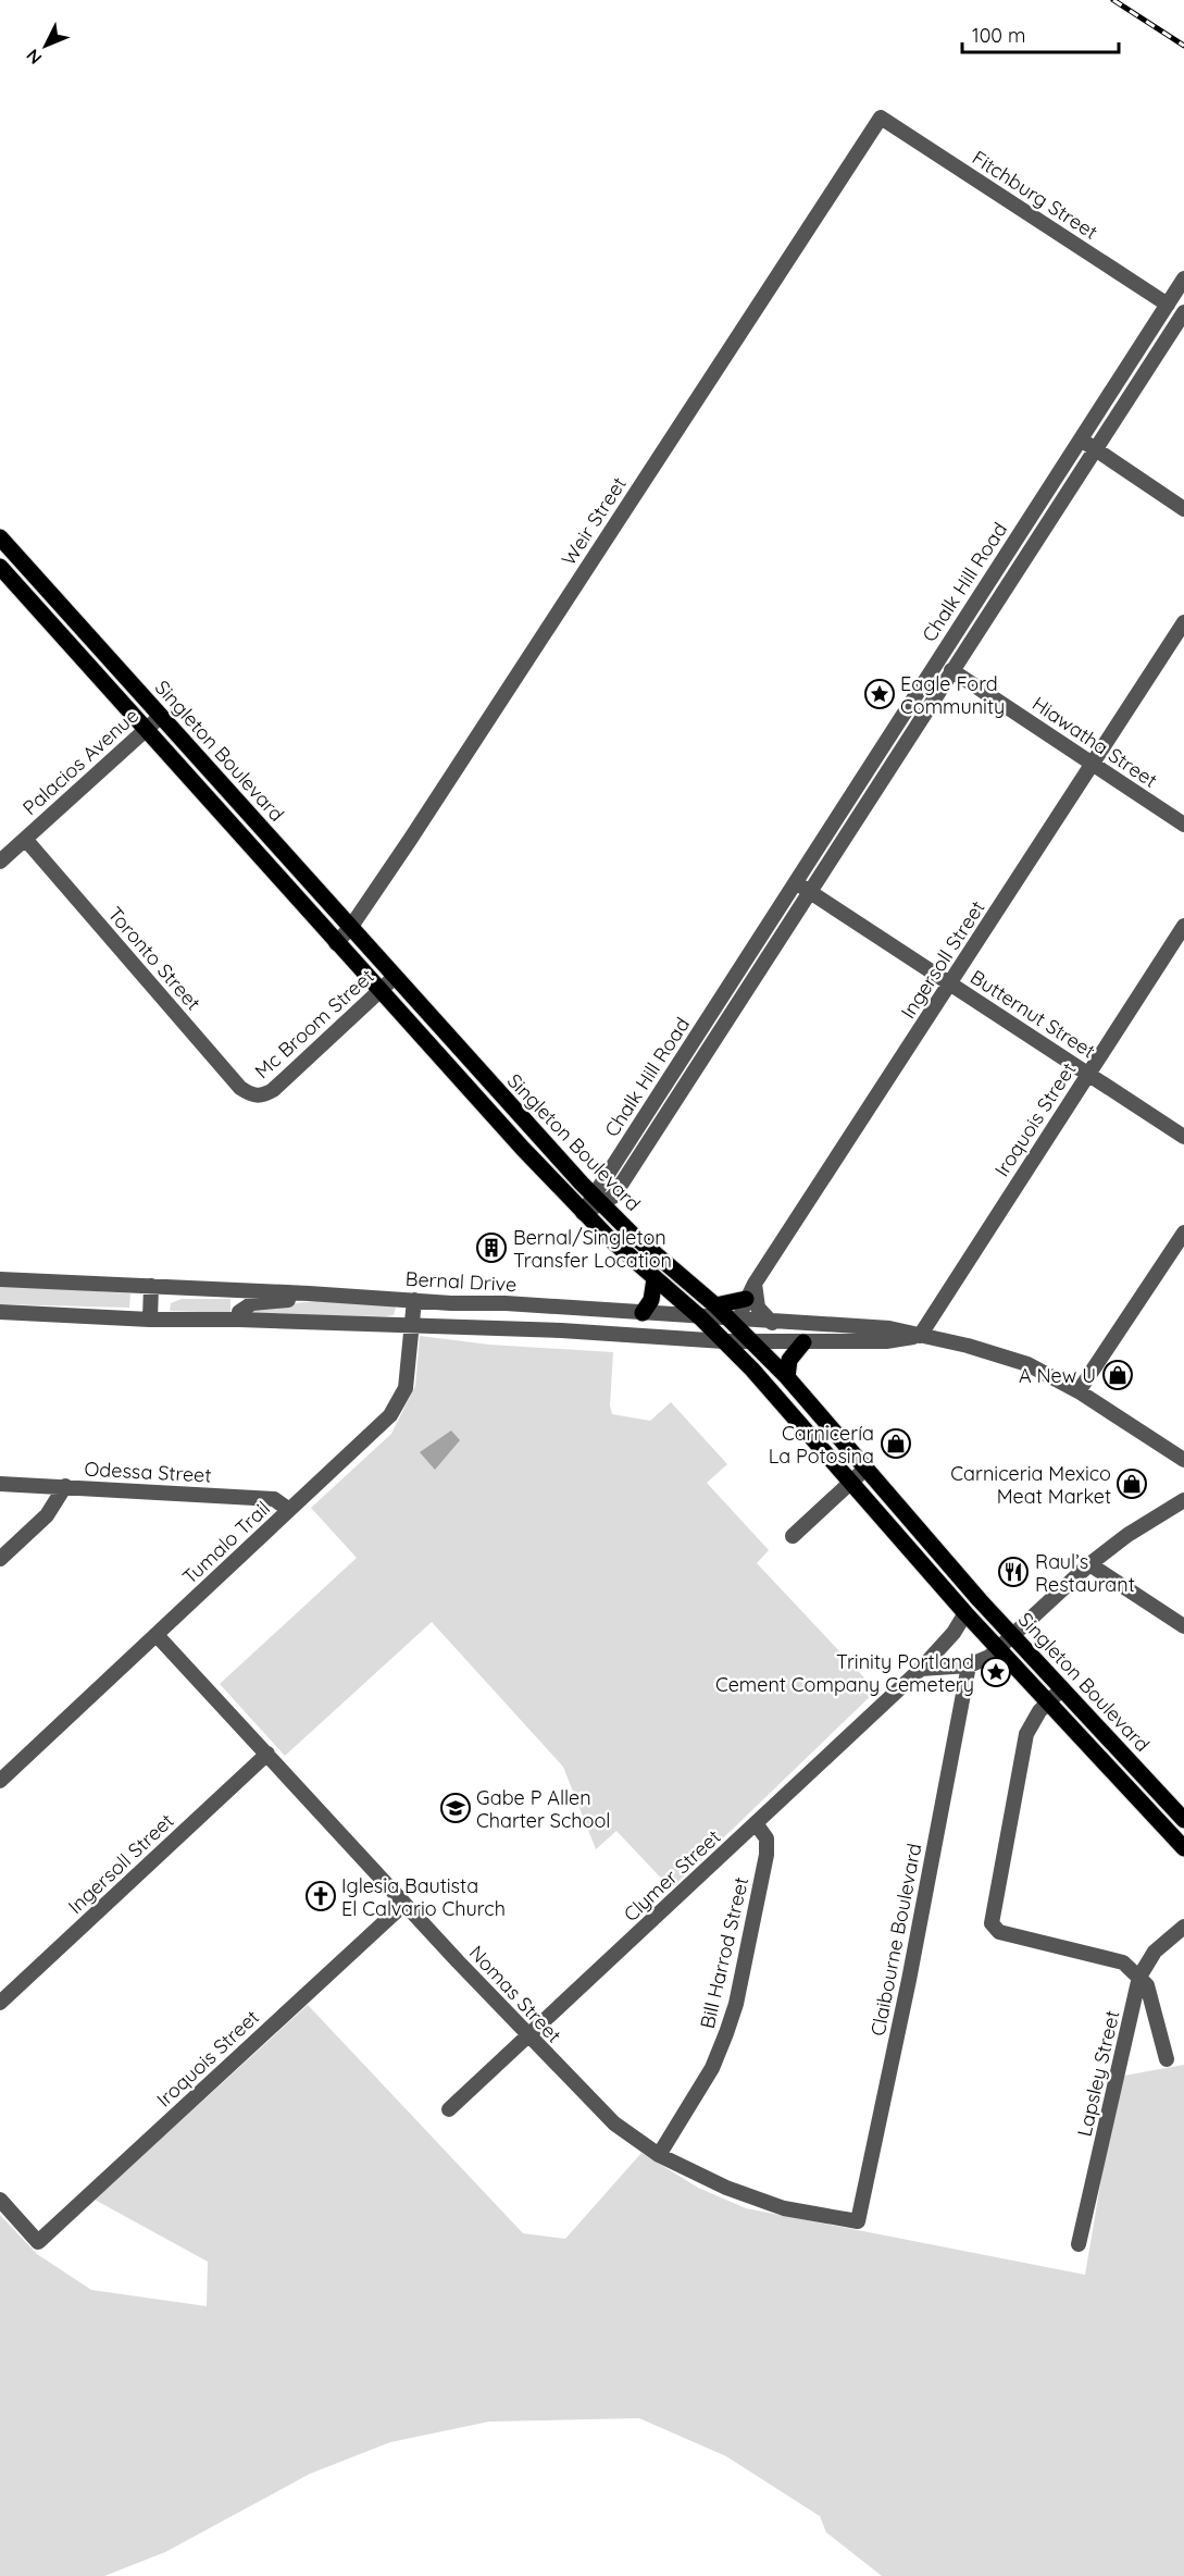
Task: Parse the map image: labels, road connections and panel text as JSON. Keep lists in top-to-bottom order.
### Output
{
  "streets": {
    "main road": ["Singleton Boulevard"],
    "street": [
      "Fitchburg Street",
      "Weir Street",
      "Chalk Hill Road",
      "Hiawatha Street",
      "Palacios Avenue",
      "Toronto Street",
      "Ingersoll Street",
      "Butternut Street",
      "Mc Broom Street",
      "Iroquois Street",
      "Bernal Drive",
      "Odessa Street",
      "Tumalo Trail",
      "Clymer Street",
      "Claibourne Boulevard",
      "Bill Harrod Street",
      "Nomas Street",
      "Lapsley Street"
    ]
  },
  "crossings": [
    ["Fitchburg Street", "Weir Street"],
    ["Fitchburg Street", "Chalk Hill Road"],
    ["Weir Street", "Singleton Boulevard"],
    ["Chalk Hill Road", "Hiawatha Street"],
    ["Chalk Hill Road", "Singleton Boulevard"],
    ["Chalk Hill Road", "Butternut Street"],
    ["Hiawatha Street", "Ingersoll Street"],
    ["Singleton Boulevard", "Palacios Avenue"],
    ["Singleton Boulevard", "Ingersoll Street"],
    ["Singleton Boulevard", "Mc Broom Street"],
    ["Singleton Boulevard", "Bernal Drive"],
    ["Singleton Boulevard", "Clymer Street"],
    ["Palacios Avenue", "Toronto Street"],
    ["Toronto Street", "Mc Broom Street"],
    ["Ingersoll Street", "Butternut Street"],
    ["Ingersoll Street", "Bernal Drive"],
    ["Ingersoll Street", "Nomas Street"],
    ["Butternut Street", "Iroquois Street"],
    ["Iroquois Street", "Bernal Drive"],
    ["Iroquois Street", "Nomas Street"],
    ["Bernal Drive", "Tumalo Trail"],
    ["Odessa Street", "Tumalo Trail"],
    ["Tumalo Trail", "Nomas Street"],
    ["Clymer Street", "Bill Harrod Street"],
    ["Clymer Street", "Nomas Street"],
    ["Claibourne Boulevard", "Nomas Street"],
    ["Bill Harrod Street", "Nomas Street"]
  ],
  "places": {
    "place": ["Eagle Ford Community", "Trinity Portland Cement Company Cemetery"],
    "building": ["Bernal/Singleton Transfer Location"],
    "shop": ["A New U", "Carnicería La Potosina", "Carniceria Mexico Meat Market"],
    "restaurant": ["Raul’s Restaurant"],
    "school or university": ["Gabe P Allen Charter School"],
    "church": ["Iglesia Bautista El Calvario Church"]
  },
  "scale_bar": "100 m",
  "north": "bottom left"
}
